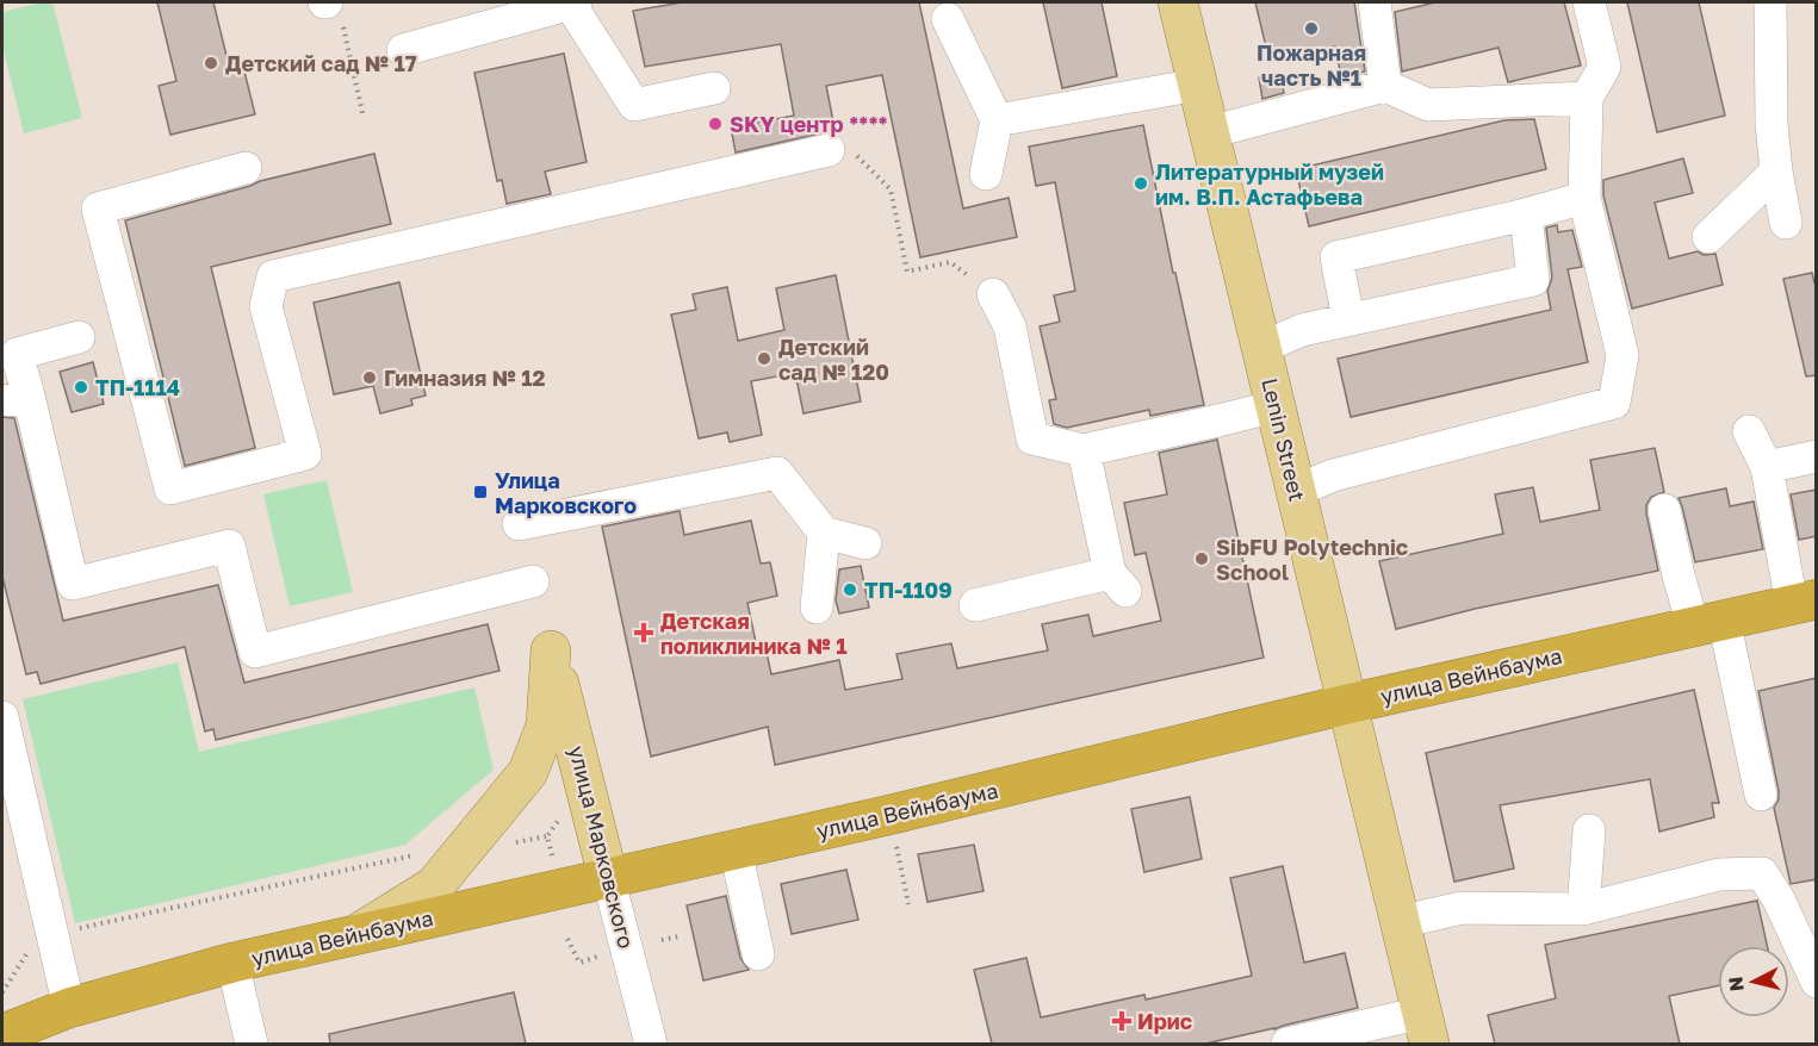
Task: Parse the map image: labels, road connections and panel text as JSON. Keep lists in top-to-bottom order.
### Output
{
  "streets": {
    "highway": ["улица Вейнбаума"],
    "main road": ["Lenin Street", "улица Марковского"]
  },
  "crossings": [
    ["Lenin Street", "улица Вейнбаума"],
    ["улица Вейнбаума", "улица Марковского"]
  ],
  "places": {
    "other": [
      "Пожарная часть №1",
      "Детский сад № 17",
      "SKY центр ****",
      "Литературный музей им. В.П. Астафьева",
      "Детский сад № 120",
      "Гимназия № 12",
      "ТП-1114",
      "SibFU Polytechnic School",
      "ТП-1109"
    ],
    "transit": ["Улица Марковского"],
    "health": ["Детская поликлиника № 1", "Ирис"]
  },
  "north": "left"
}
